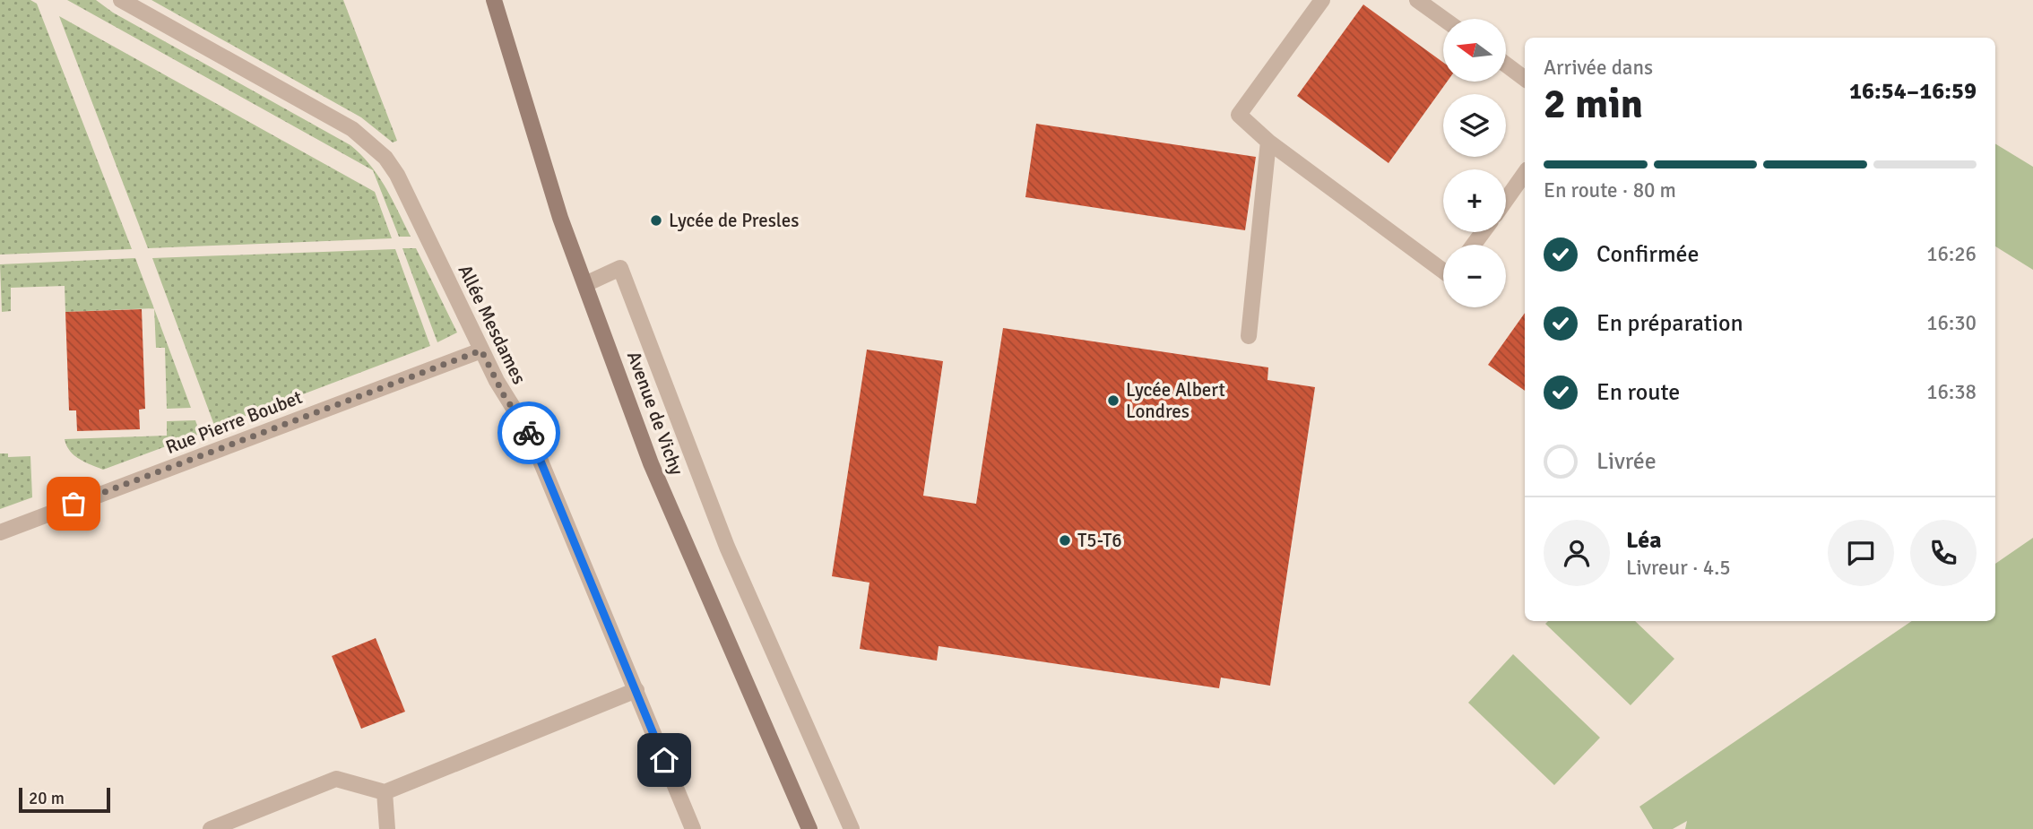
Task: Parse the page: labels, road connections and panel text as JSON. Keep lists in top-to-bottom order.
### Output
{
  "streets": {
    "main road": ["Avenue de Vichy"],
    "street": ["Allée Mesdames", "Rue Pierre Boubet"]
  },
  "crossings": [
    ["Allée Mesdames", "Rue Pierre Boubet"]
  ],
  "places": ["Lycée de Presles", "Lycée Albert Londres", "T5-T6"],
  "scale_bar": "20 m",
  "north": "left",
  "page": {
    "map_buttons": ["+", "−"],
    "heading": ["2 min", "Arrivée dans", "16:54–16:59"],
    "panel": ["Léa", "Livreur · 4.5"],
    "bar": "En route · 80 m",
    "list": [
      ["Confirmée", "16:26"],
      ["En préparation", "16:30"],
      ["En route", "16:38"],
      "Livrée"
    ],
    "scale": "20 m"
  }
}
